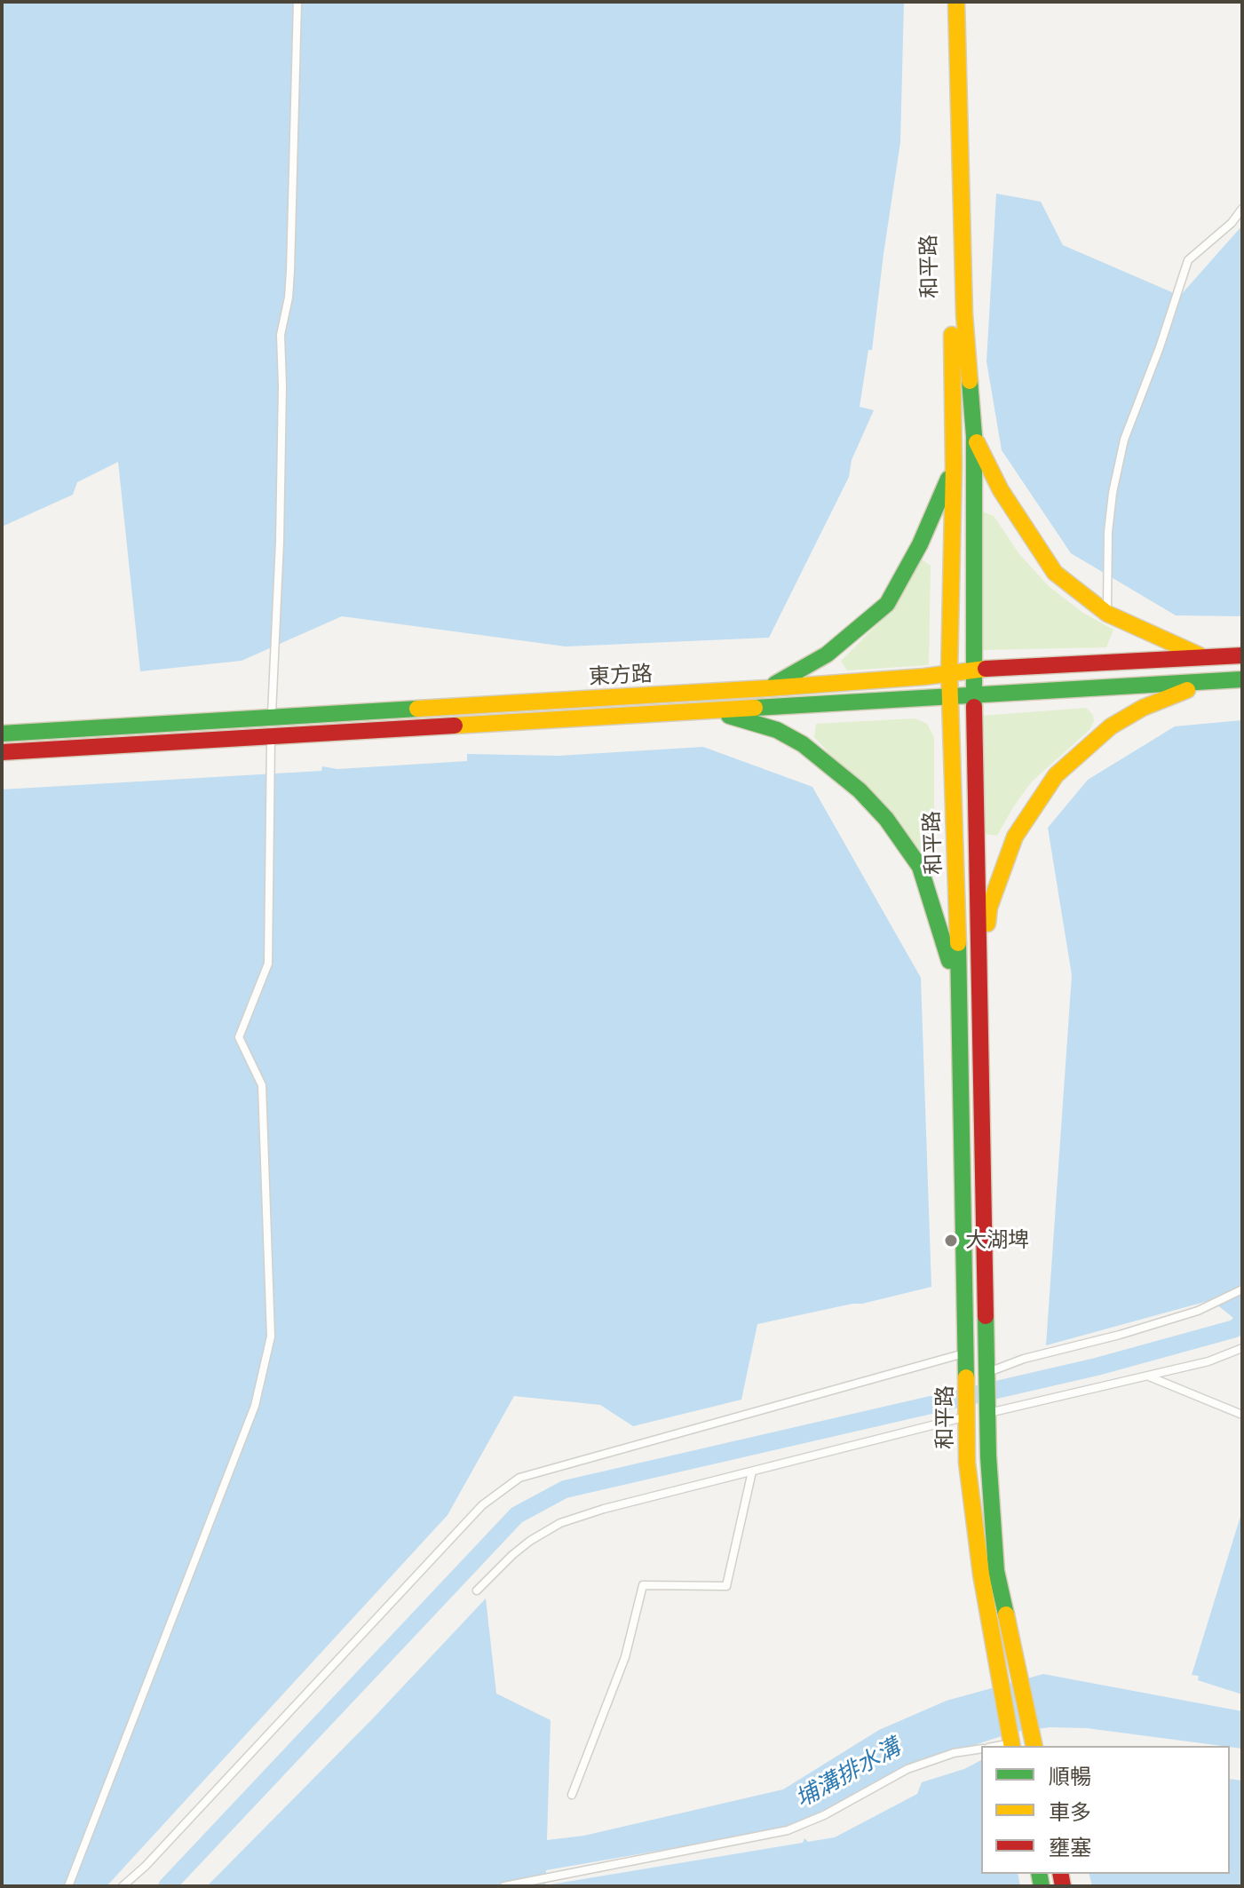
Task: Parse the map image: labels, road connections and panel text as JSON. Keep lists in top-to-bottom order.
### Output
{
  "streets": {
    "main road": ["和平路", "東方路"]
  },
  "crossings": [
    ["和平路", "東方路"]
  ],
  "water": ["埔溝排水溝"],
  "places": ["大湖埤"],
  "legend": ["順暢", "車多", "壅塞"]
}
